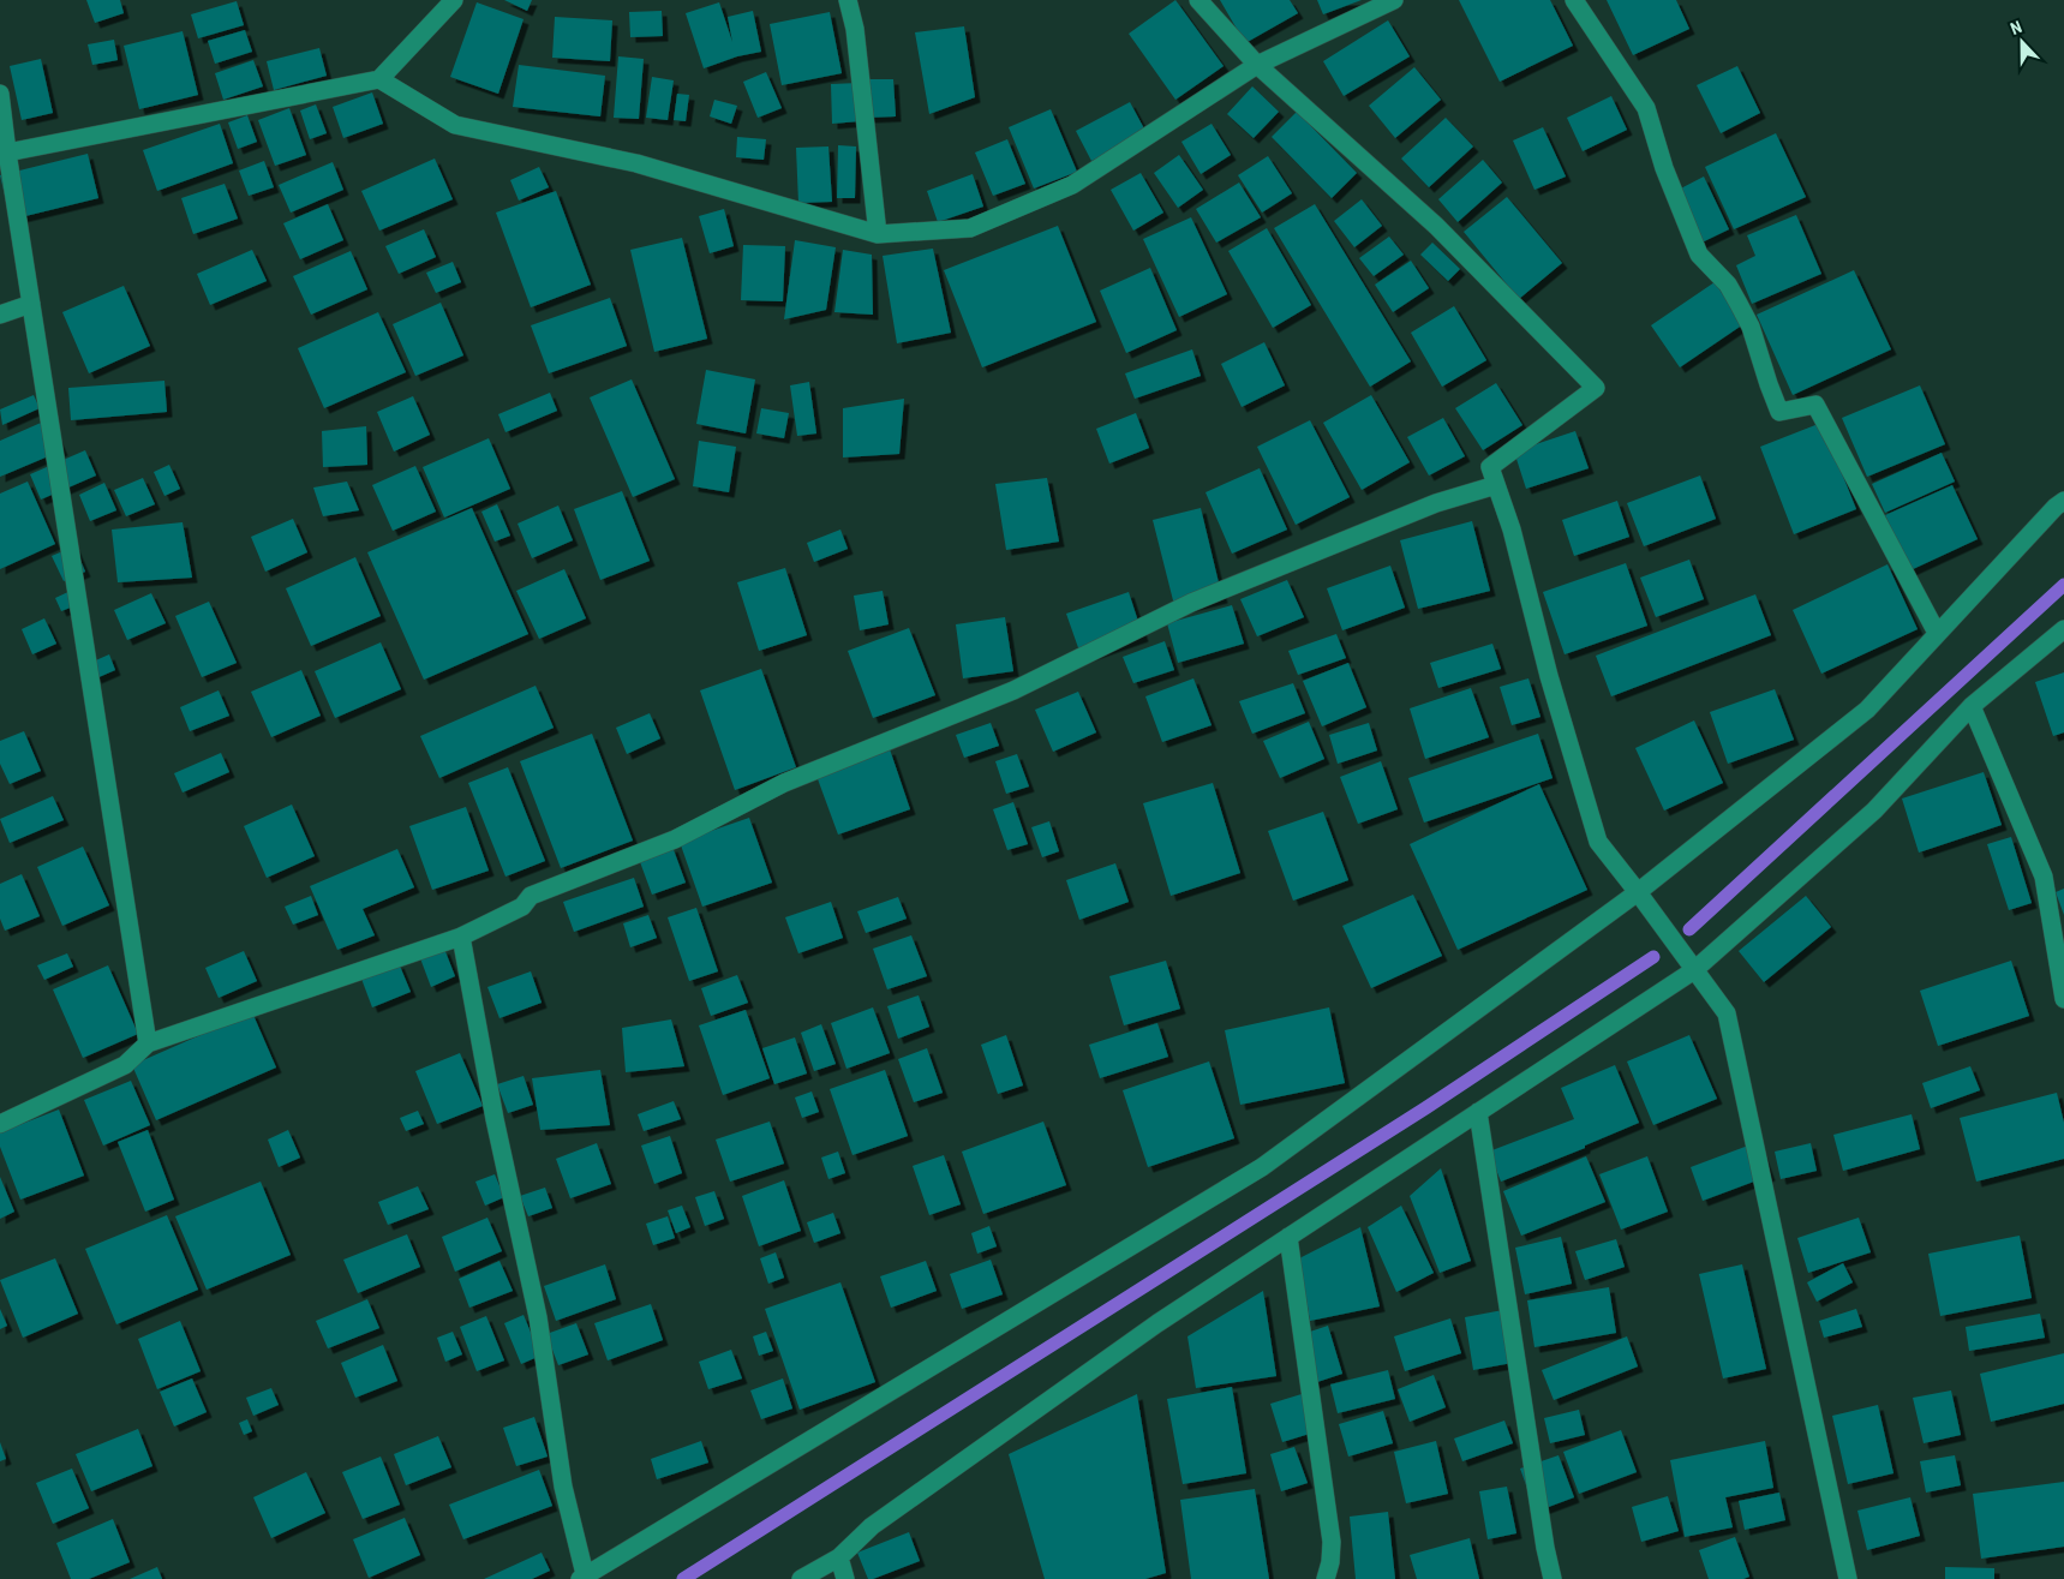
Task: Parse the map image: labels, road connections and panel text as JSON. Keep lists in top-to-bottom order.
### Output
{
  "north": "top"
}
